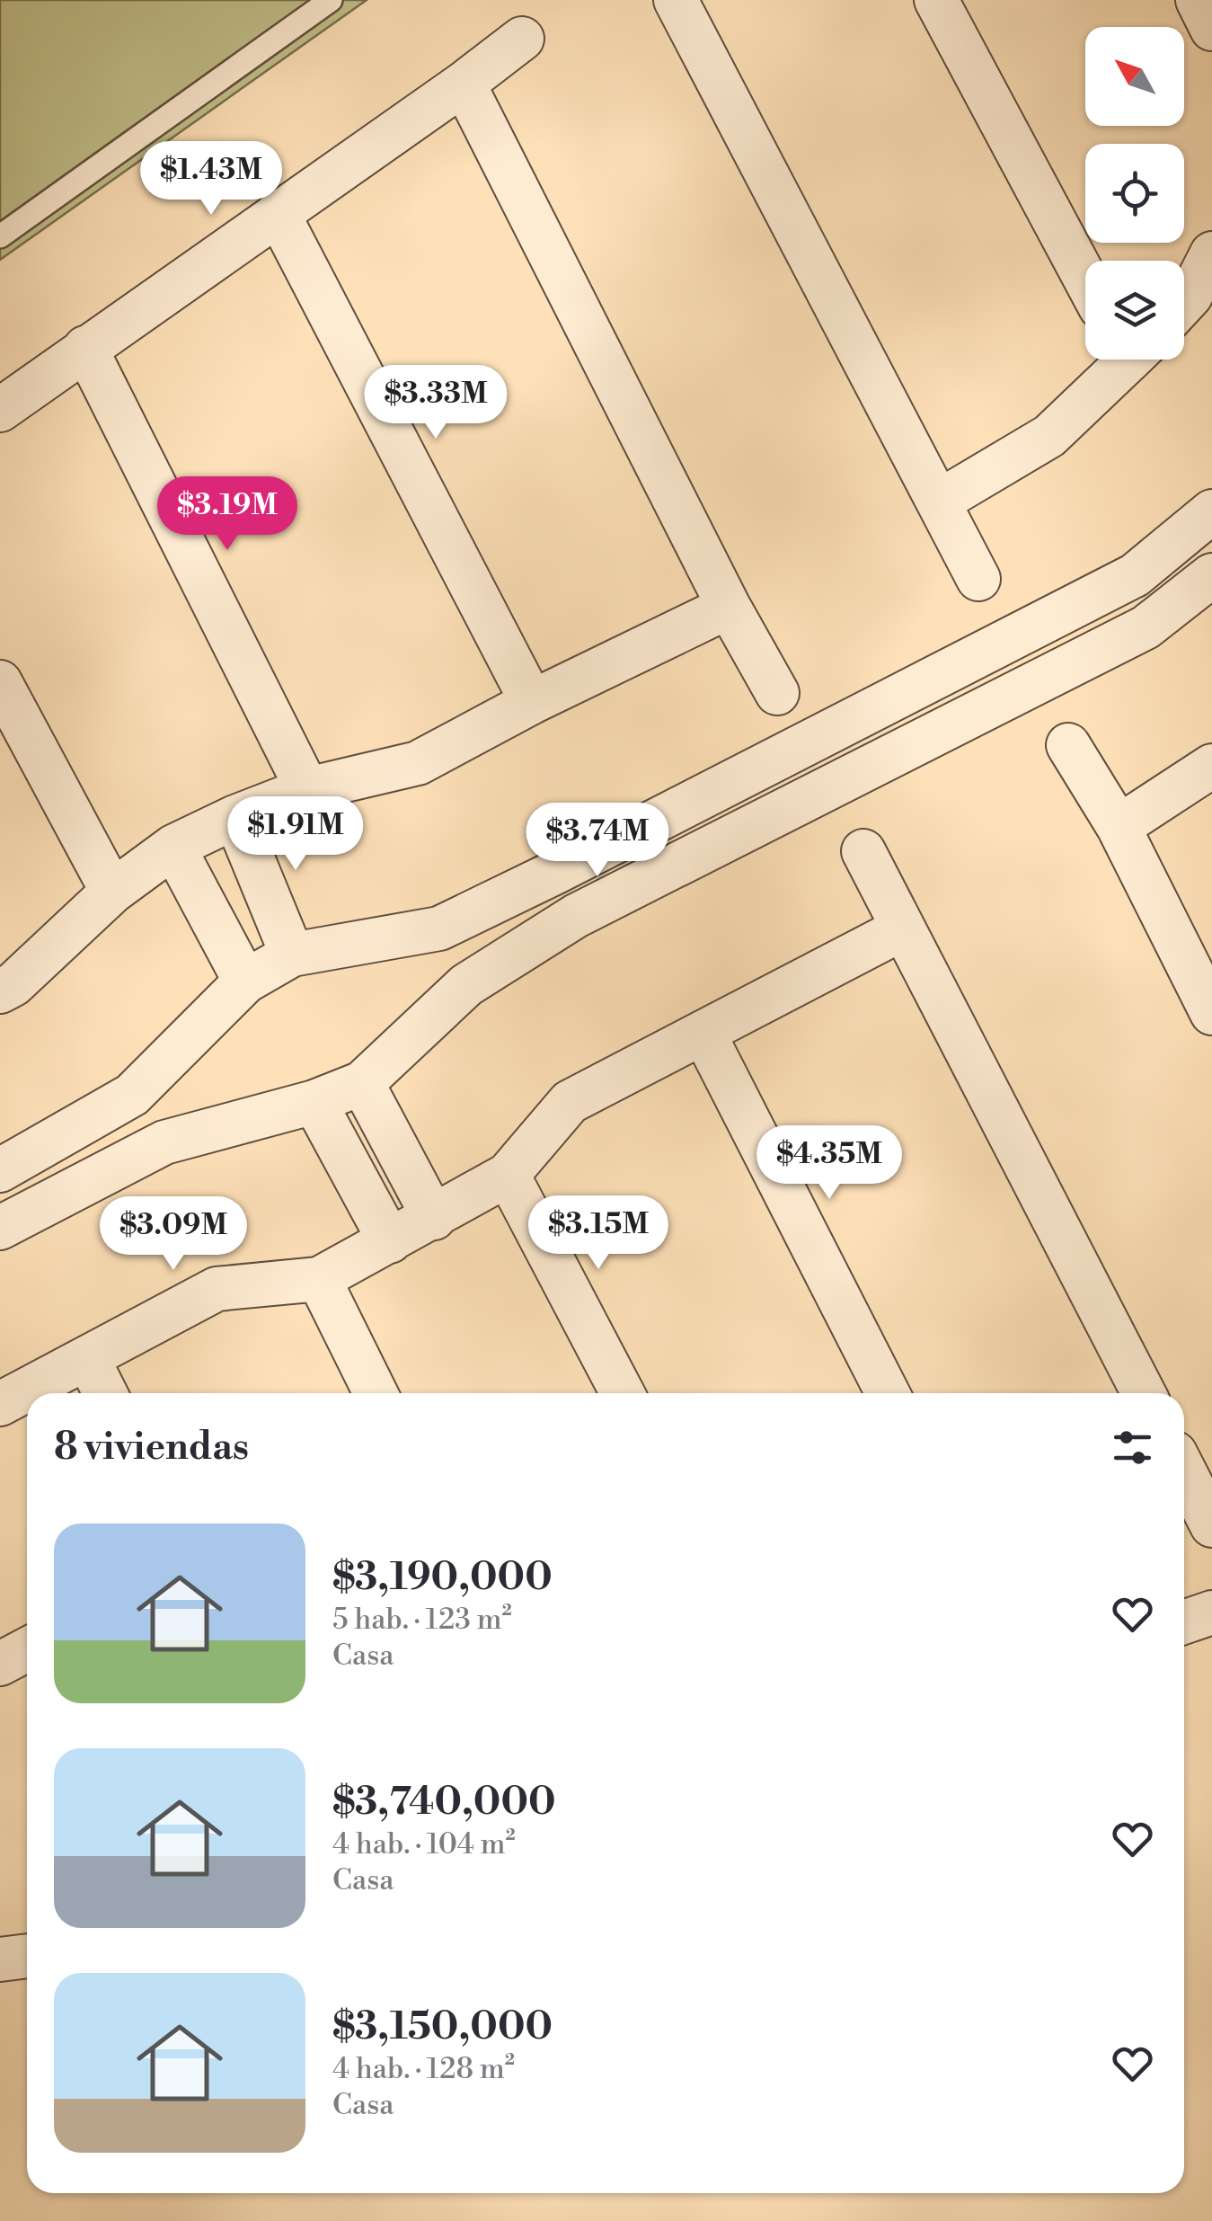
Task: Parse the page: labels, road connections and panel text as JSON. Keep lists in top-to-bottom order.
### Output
{
  "north": "top left",
  "page": {
    "price": [
      "$1.43M",
      "$3.33M",
      "$3.19M",
      "$1.91M",
      "$3.74M",
      "$4.35M",
      "$3.15M",
      "$3.09M"
    ],
    "heading": "8 viviendas",
    "list": [
      {
        "name": "$3,190,000",
        "note": "5 hab. · 123 m² · Casa"
      },
      {
        "name": "$3,740,000",
        "note": "4 hab. · 104 m² · Casa"
      },
      {
        "name": "$3,150,000",
        "note": "4 hab. · 128 m² · Casa"
      }
    ]
  }
}
